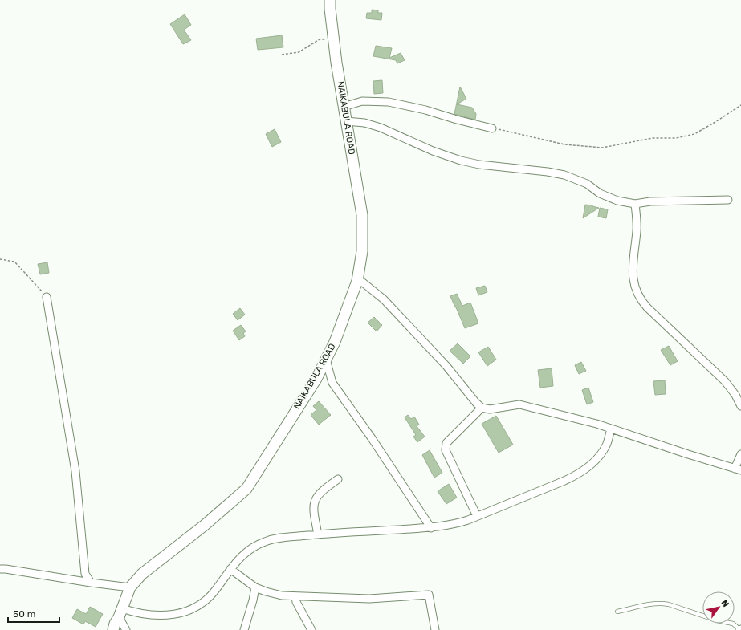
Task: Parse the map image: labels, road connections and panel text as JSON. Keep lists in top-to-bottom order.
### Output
{
  "streets": {
    "street": ["NAIKABULA ROAD"]
  },
  "scale_bar": "50 m",
  "north": "top right"
}
